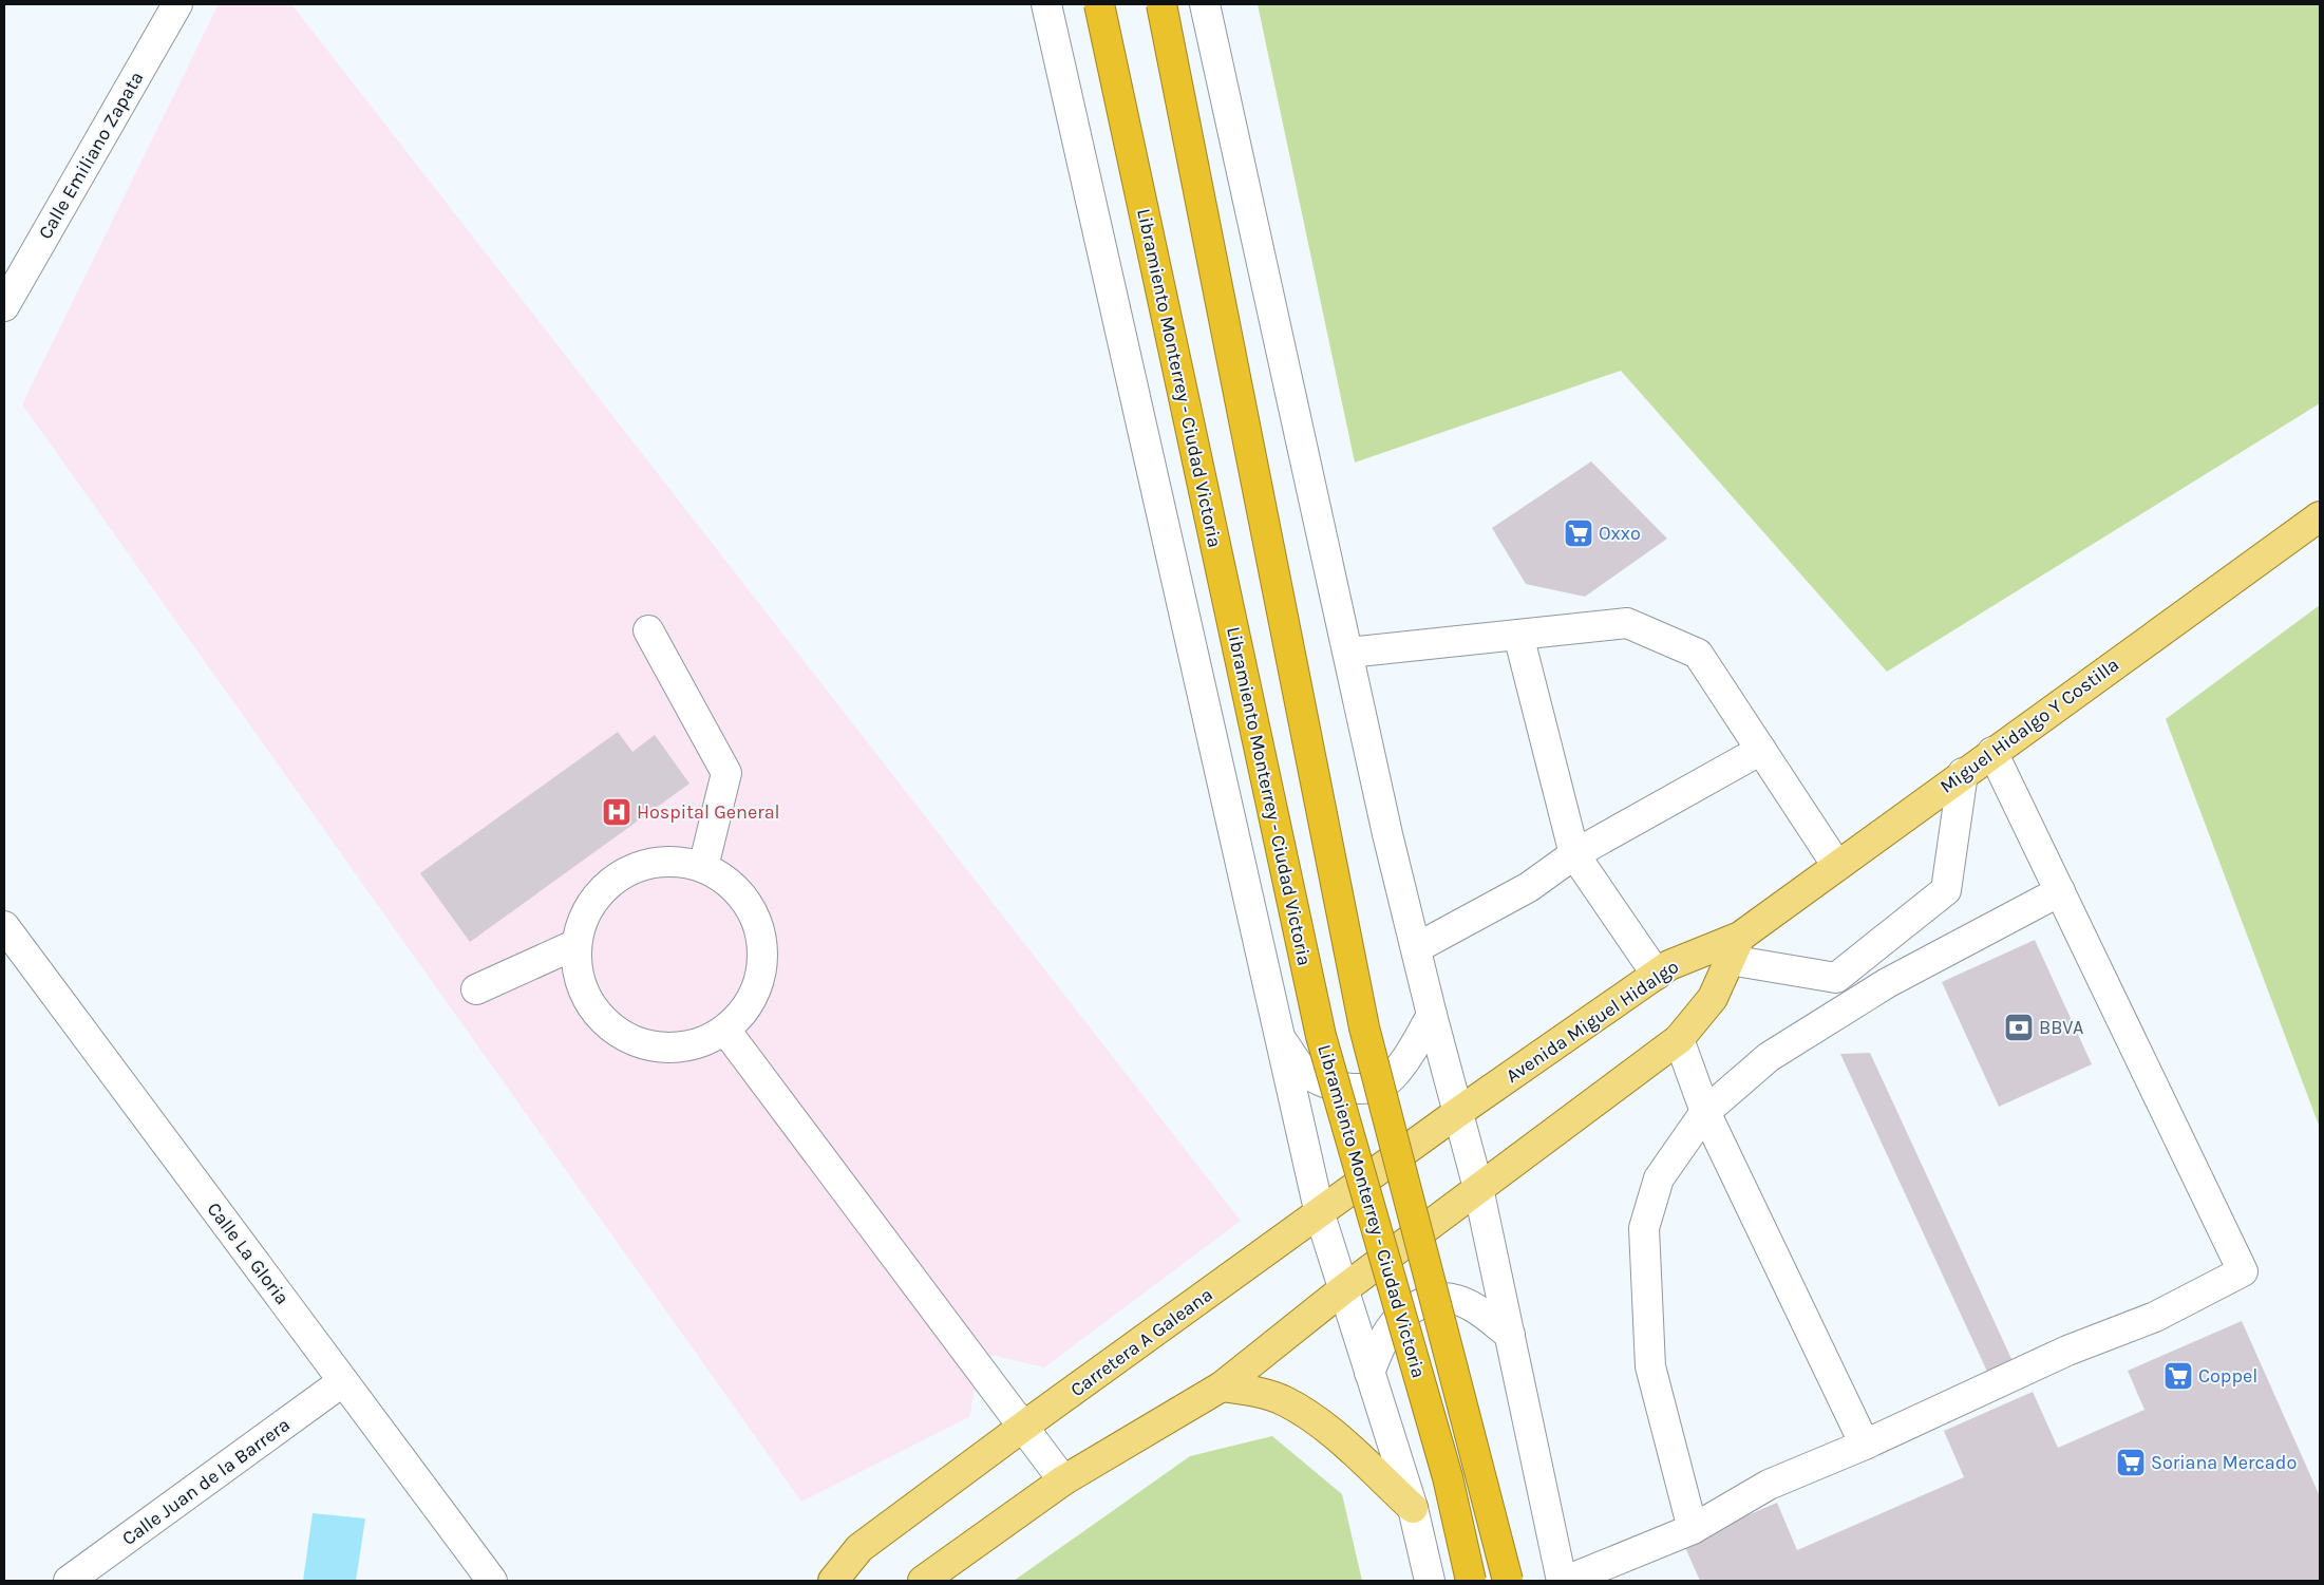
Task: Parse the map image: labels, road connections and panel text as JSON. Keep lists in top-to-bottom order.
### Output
{
  "streets": {
    "highway": ["Libramiento Monterrey - Ciudad Victoria"],
    "main road": ["Miguel Hidalgo Y Costilla", "Avenida Miguel Hidalgo", "Carretera A Galeana"],
    "street": ["Calle Emiliano Zapata", "Calle La Gloria", "Calle Juan de la Barrera"]
  },
  "crossings": [
    ["Miguel Hidalgo Y Costilla", "Avenida Miguel Hidalgo"],
    ["Avenida Miguel Hidalgo", "Carretera A Galeana"],
    ["Calle La Gloria", "Calle Juan de la Barrera"]
  ],
  "places": {
    "supermarket": ["Oxxo", "Coppel", "Soriana Mercado"],
    "hospital": ["Hospital General"],
    "bank": ["BBVA"]
  }
}
